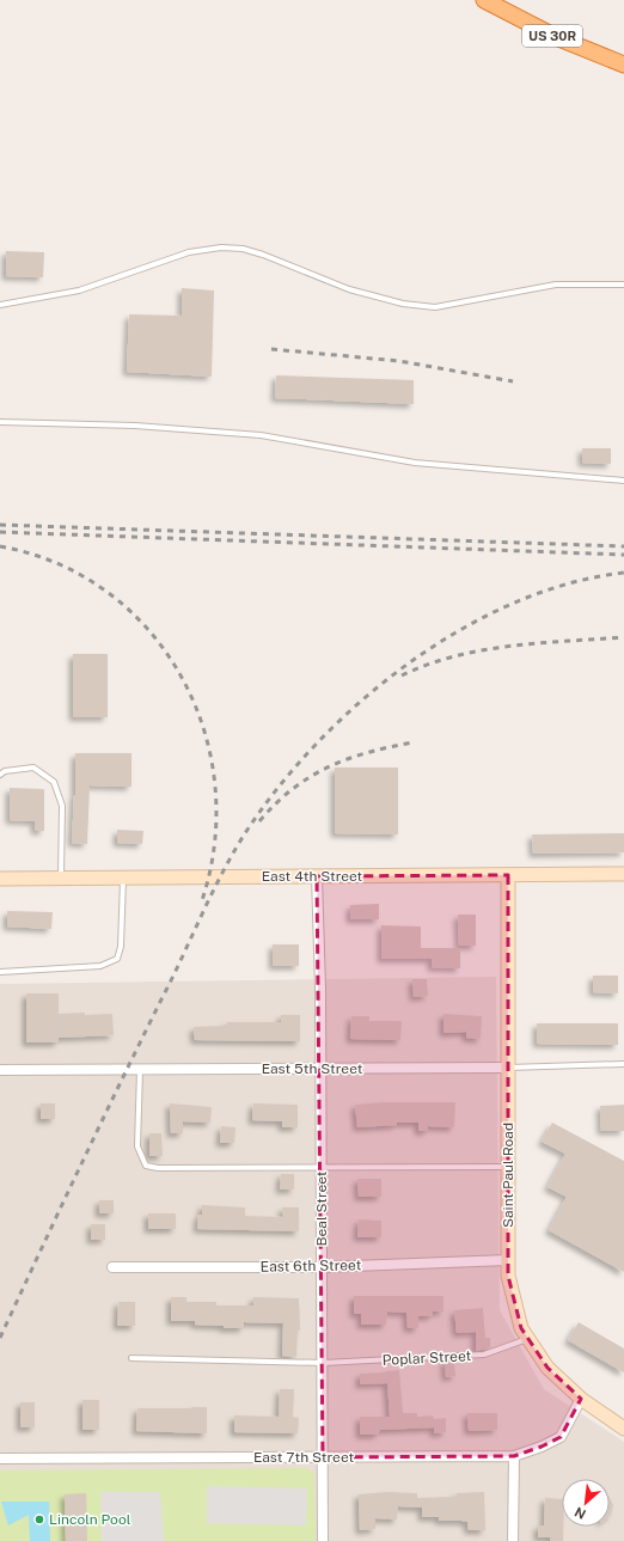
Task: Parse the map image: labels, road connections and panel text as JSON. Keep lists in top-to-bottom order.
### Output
{
  "streets": {
    "highway": ["US 30R"],
    "main road": ["East 4th Street", "Saint Paul Road"],
    "street": [
      "East 5th Street",
      "Beal Street",
      "East 6th Street",
      "East 7th Street"
    ],
    "lane": ["Poplar Street"]
  },
  "crossings": [
    ["East 4th Street", "Saint Paul Road"],
    ["East 4th Street", "Beal Street"],
    ["East 5th Street", "Saint Paul Road"],
    ["East 5th Street", "Beal Street"],
    ["Saint Paul Road", "East 6th Street"],
    ["Saint Paul Road", "Poplar Street"],
    ["Saint Paul Road", "East 7th Street"],
    ["Beal Street", "East 6th Street"],
    ["Beal Street", "Poplar Street"],
    ["Beal Street", "East 7th Street"]
  ],
  "places": ["Lincoln Pool"],
  "north": "bottom left"
}
